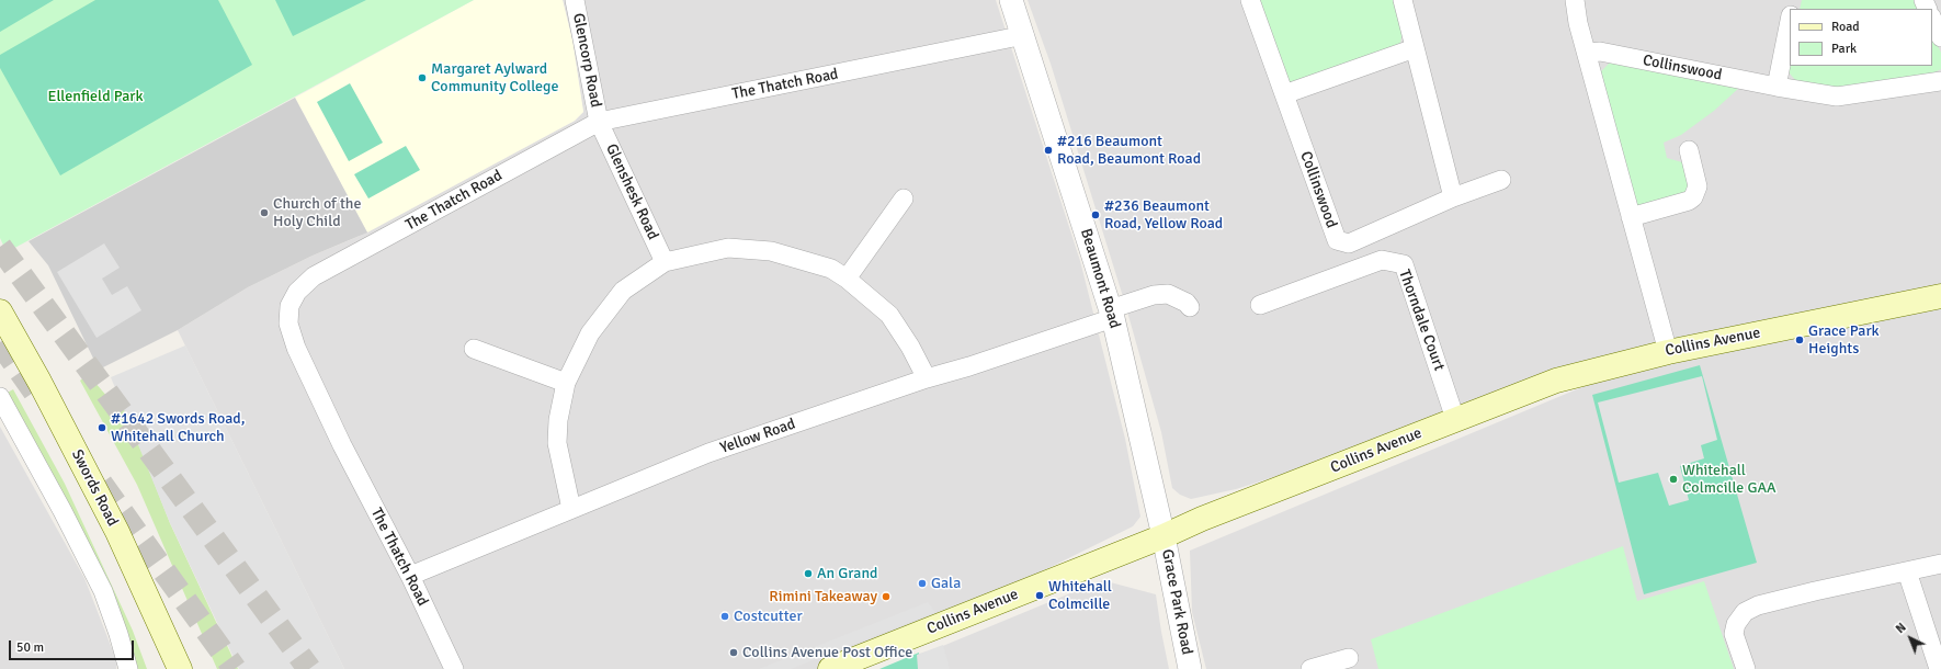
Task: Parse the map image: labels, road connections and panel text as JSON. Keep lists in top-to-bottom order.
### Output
{
  "streets": {
    "main road": ["Collins Avenue", "Swords Road"],
    "street": [
      "Glencorp Road",
      "Collinswood",
      "The Thatch Road",
      "Glenshesk Road",
      "Beaumont Road",
      "Thorndale Court",
      "Yellow Road",
      "Grace Park Road"
    ]
  },
  "crossings": [
    ["Glencorp Road", "The Thatch Road"],
    ["Glencorp Road", "Glenshesk Road"],
    ["The Thatch Road", "Glenshesk Road"],
    ["The Thatch Road", "Beaumont Road"],
    ["The Thatch Road", "Yellow Road"],
    ["Beaumont Road", "Collins Avenue"],
    ["Beaumont Road", "Yellow Road"],
    ["Beaumont Road", "Grace Park Road"],
    ["Thorndale Court", "Collins Avenue"],
    ["Collins Avenue", "Grace Park Road"]
  ],
  "parks": ["Ellenfield Park"],
  "places": [
    "Margaret Aylward Community College",
    "#216 Beaumont Road, Beaumont Road",
    "Church of the Holy Child",
    "#236 Beaumont Road, Yellow Road",
    "Grace Park Heights",
    "#1642 Swords Road, Whitehall Church",
    "Whitehall Colmcille GAA",
    "An Grand",
    "Gala",
    "Whitehall Colmcille",
    "Rimini Takeaway",
    "Costcutter",
    "Collins Avenue Post Office"
  ],
  "legend": ["Road", "Park"],
  "scale_bar": "50 m",
  "north": "top left"
}
